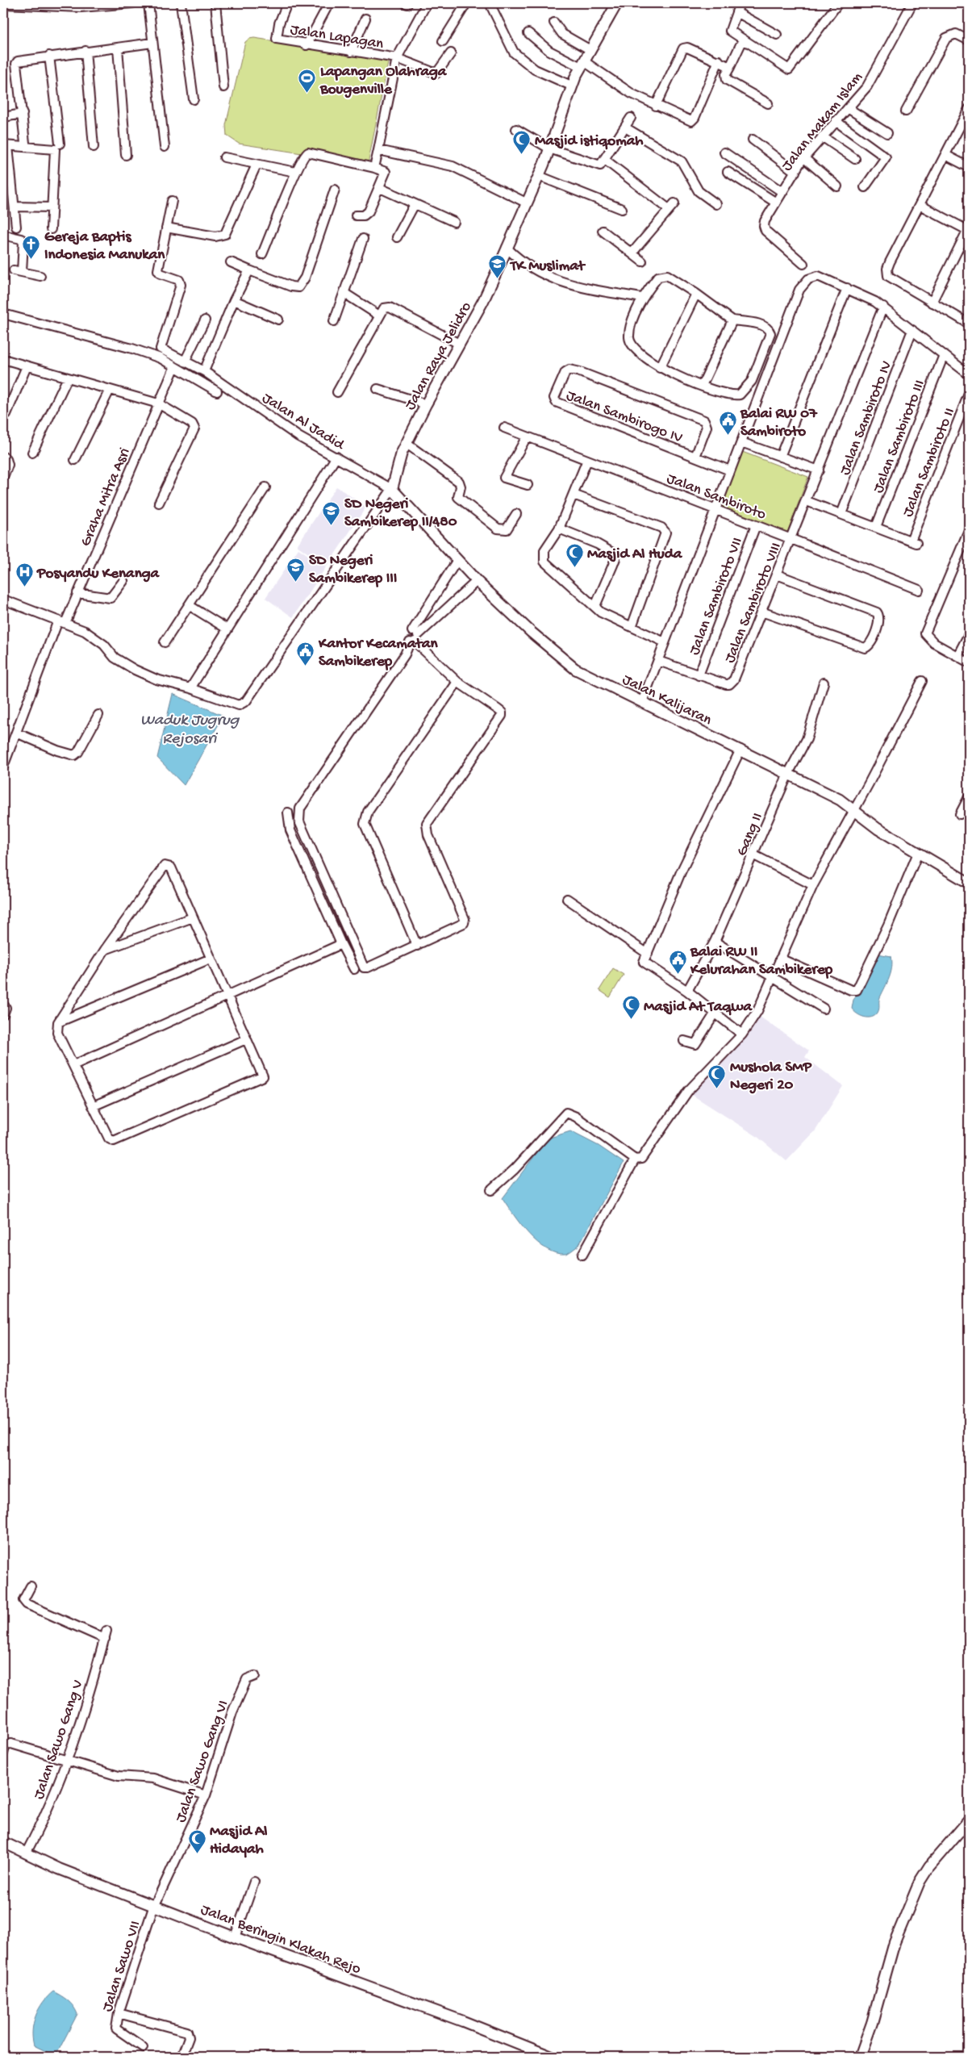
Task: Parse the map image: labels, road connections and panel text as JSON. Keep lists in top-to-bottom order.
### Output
{
  "streets": {
    "street": [
      "Jalan Lapagan",
      "Jalan Makam Islam",
      "Jalan Raya Jelidro",
      "Jalan Sambirogo IV",
      "Jalan Sambiroto IV",
      "Jalan Al Jadid",
      "Jalan Sambiroto III",
      "Jalan Sambiroto II",
      "Jalan Sambiroto",
      "Graha Mitra Asri",
      "Jalan Sambiroto VII",
      "Jalan Sambiroto VIII",
      "Jalan Kalijaran",
      "Gang II",
      "Jalan Sawo Gang V",
      "Jalan Sawo Gang VI",
      "Jalan Beringin Klakah Rejo",
      "Jalan Sawo VII"
    ]
  },
  "crossings": [
    ["Jalan Raya Jelidro", "Jalan Al Jadid"],
    ["Jalan Raya Jelidro", "Jalan Kalijaran"],
    ["Jalan Sambiroto IV", "Jalan Sambiroto II"],
    ["Jalan Al Jadid", "Jalan Kalijaran"],
    ["Jalan Sambiroto III", "Jalan Sambiroto II"],
    ["Jalan Sambiroto II", "Jalan Sambiroto VIII"],
    ["Jalan Sambiroto", "Jalan Sambiroto VII"],
    ["Jalan Sambiroto", "Jalan Sambiroto VIII"],
    ["Jalan Sambiroto VII", "Jalan Sambiroto VIII"],
    ["Jalan Kalijaran", "Gang II"],
    ["Jalan Sawo Gang V", "Jalan Beringin Klakah Rejo"],
    ["Jalan Sawo Gang VI", "Jalan Beringin Klakah Rejo"],
    ["Jalan Sawo Gang VI", "Jalan Sawo VII"],
    ["Jalan Beringin Klakah Rejo", "Jalan Sawo VII"]
  ],
  "water": ["Waduk Jugrug Rejosari"],
  "places": {
    "sports": ["Lapangan Olahraga Bougenville"],
    "mosque": [
      "Masjid istiqomah",
      "Masjid Al Huda",
      "Masjid At Taqwa",
      "Mushola SMP Negeri 20",
      "Masjid Al Hidayah"
    ],
    "church": ["Gereja Baptis Indonesia Manukan"],
    "school or university": ["TK Muslimat", "SD Negeri Sambikerep II/480", "SD Negeri Sambikerep III"],
    "public building": ["Balai RW 07 Sambiroto", "Kantor Kecamatan Sambikerep", "Balai RW II Kelurahan Sambikerep"],
    "hospital": ["Posyandu Kenanga"]
  }
}
